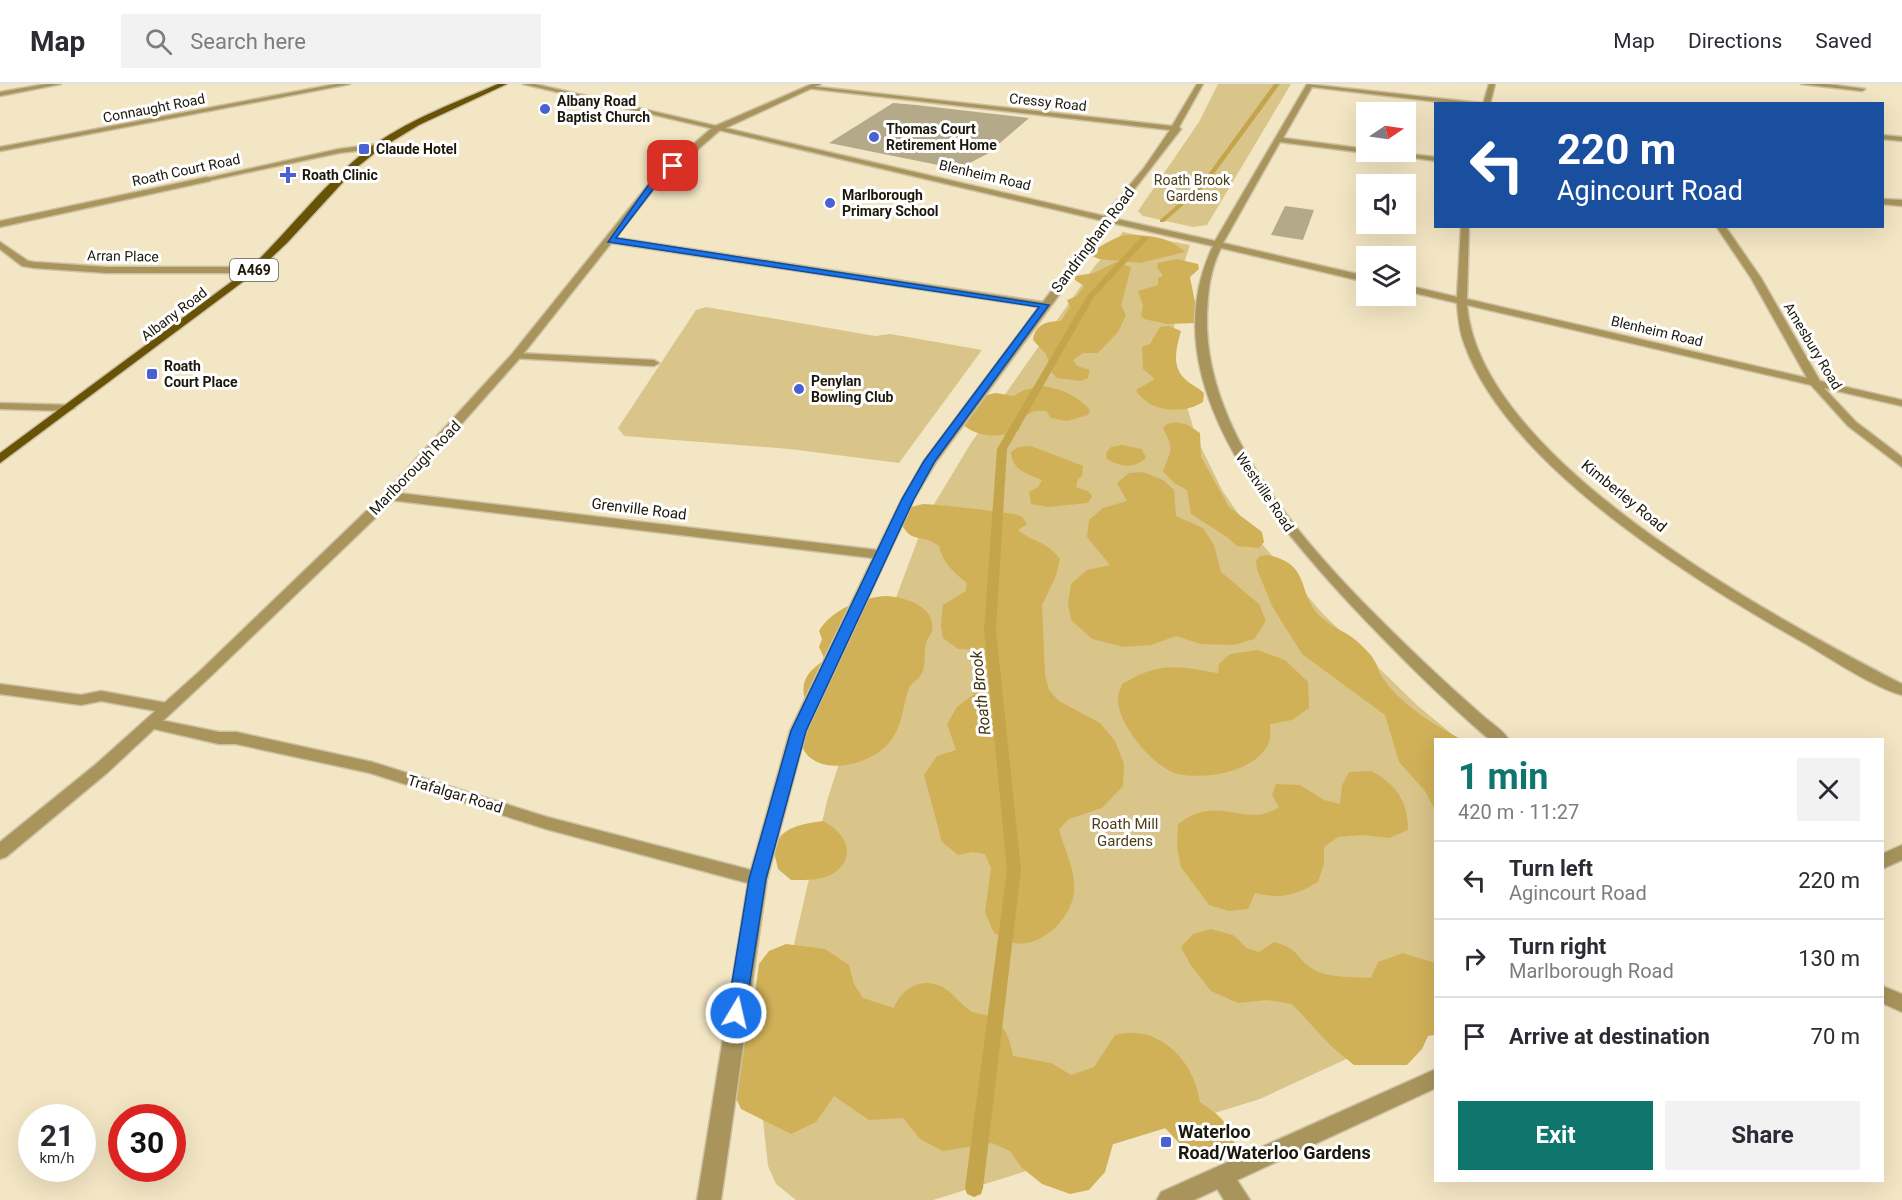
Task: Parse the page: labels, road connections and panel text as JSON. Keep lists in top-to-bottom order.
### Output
{
  "streets": {
    "main road": ["A469", "Albany Road"],
    "street": [
      "Cressy Road",
      "Connaught Road",
      "Roath Court Road",
      "Blenheim Road",
      "Sandringham Road",
      "Arran Place",
      "Amesbury Road",
      "Marlborough Road",
      "Westville Road",
      "Kimberley Road",
      "Grenville Road",
      "Trafalgar Road"
    ]
  },
  "crossings": [
    ["Cressy Road", "Sandringham Road"],
    ["Cressy Road", "Marlborough Road"],
    ["Roath Court Road", "Albany Road"],
    ["Blenheim Road", "Sandringham Road"],
    ["Blenheim Road", "Amesbury Road"],
    ["Blenheim Road", "Marlborough Road"],
    ["Blenheim Road", "Westville Road"],
    ["Blenheim Road", "Kimberley Road"],
    ["Sandringham Road", "Grenville Road"],
    ["Sandringham Road", "Trafalgar Road"],
    ["Arran Place", "Albany Road"],
    ["Marlborough Road", "Grenville Road"],
    ["Marlborough Road", "Trafalgar Road"]
  ],
  "water": ["Roath Brook"],
  "parks": ["Roath Brook Gardens", "Roath Mill Gardens"],
  "places": {
    "other": [
      "Albany Road Baptist Church",
      "Thomas Court Retirement Home",
      "Marlborough Primary School",
      "Penylan Bowling Club"
    ],
    "transit": ["Claude Hotel", "Roath Court Place", "Waterloo Road/Waterloo Gardens"],
    "health": ["Roath Clinic"]
  },
  "north": "right",
  "page": {
    "header": "Map",
    "search": "Search here",
    "nav": ["Map", "Directions", "Saved"],
    "turn": ["220 m", "Agincourt Road"],
    "heading": ["1 min", "420 m · 11:27"],
    "list": [
      {
        "name": "Turn left",
        "note": "Agincourt Road",
        "value": "220 m"
      },
      {
        "name": "Turn right",
        "note": "Marlborough Road",
        "value": "130 m"
      },
      {
        "name": "Arrive at destination",
        "value": "70 m"
      }
    ],
    "buttons": ["Exit", "Share"],
    "speed": "21 km/h",
    "limit": "30"
  }
}
